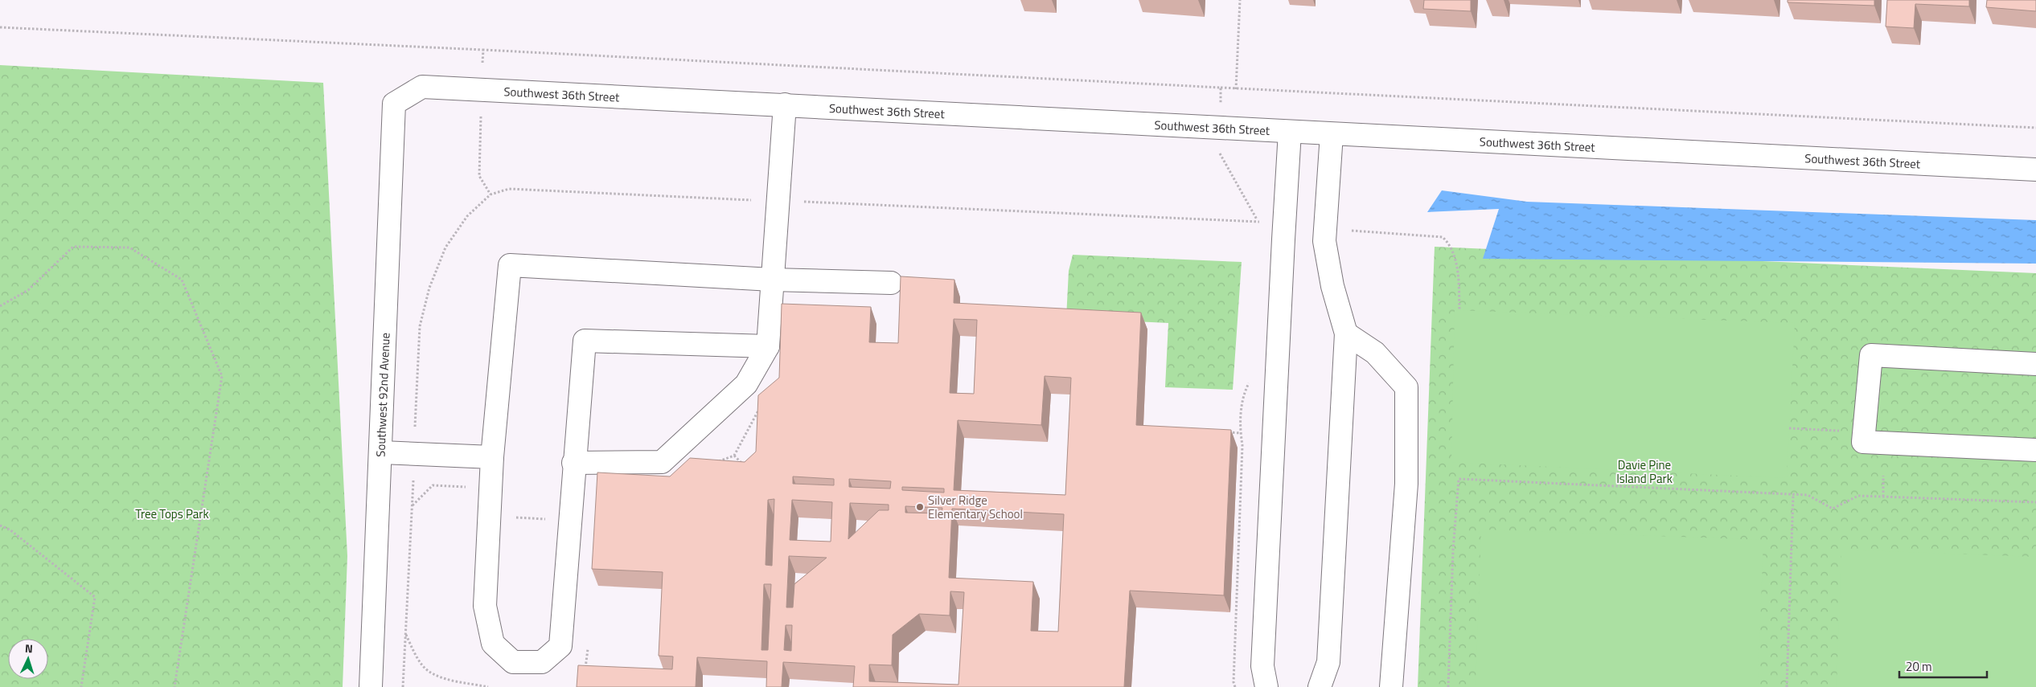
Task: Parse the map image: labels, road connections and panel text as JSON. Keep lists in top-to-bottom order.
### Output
{
  "streets": {
    "street": ["Southwest 36th Street", "Southwest 92nd Avenue"]
  },
  "crossings": [
    ["Southwest 36th Street", "Southwest 92nd Avenue"]
  ],
  "parks": ["Davie Pine Island Park", "Tree Tops Park"],
  "places": ["Silver Ridge Elementary School"],
  "scale_bar": "20 m",
  "north": "top"
}
